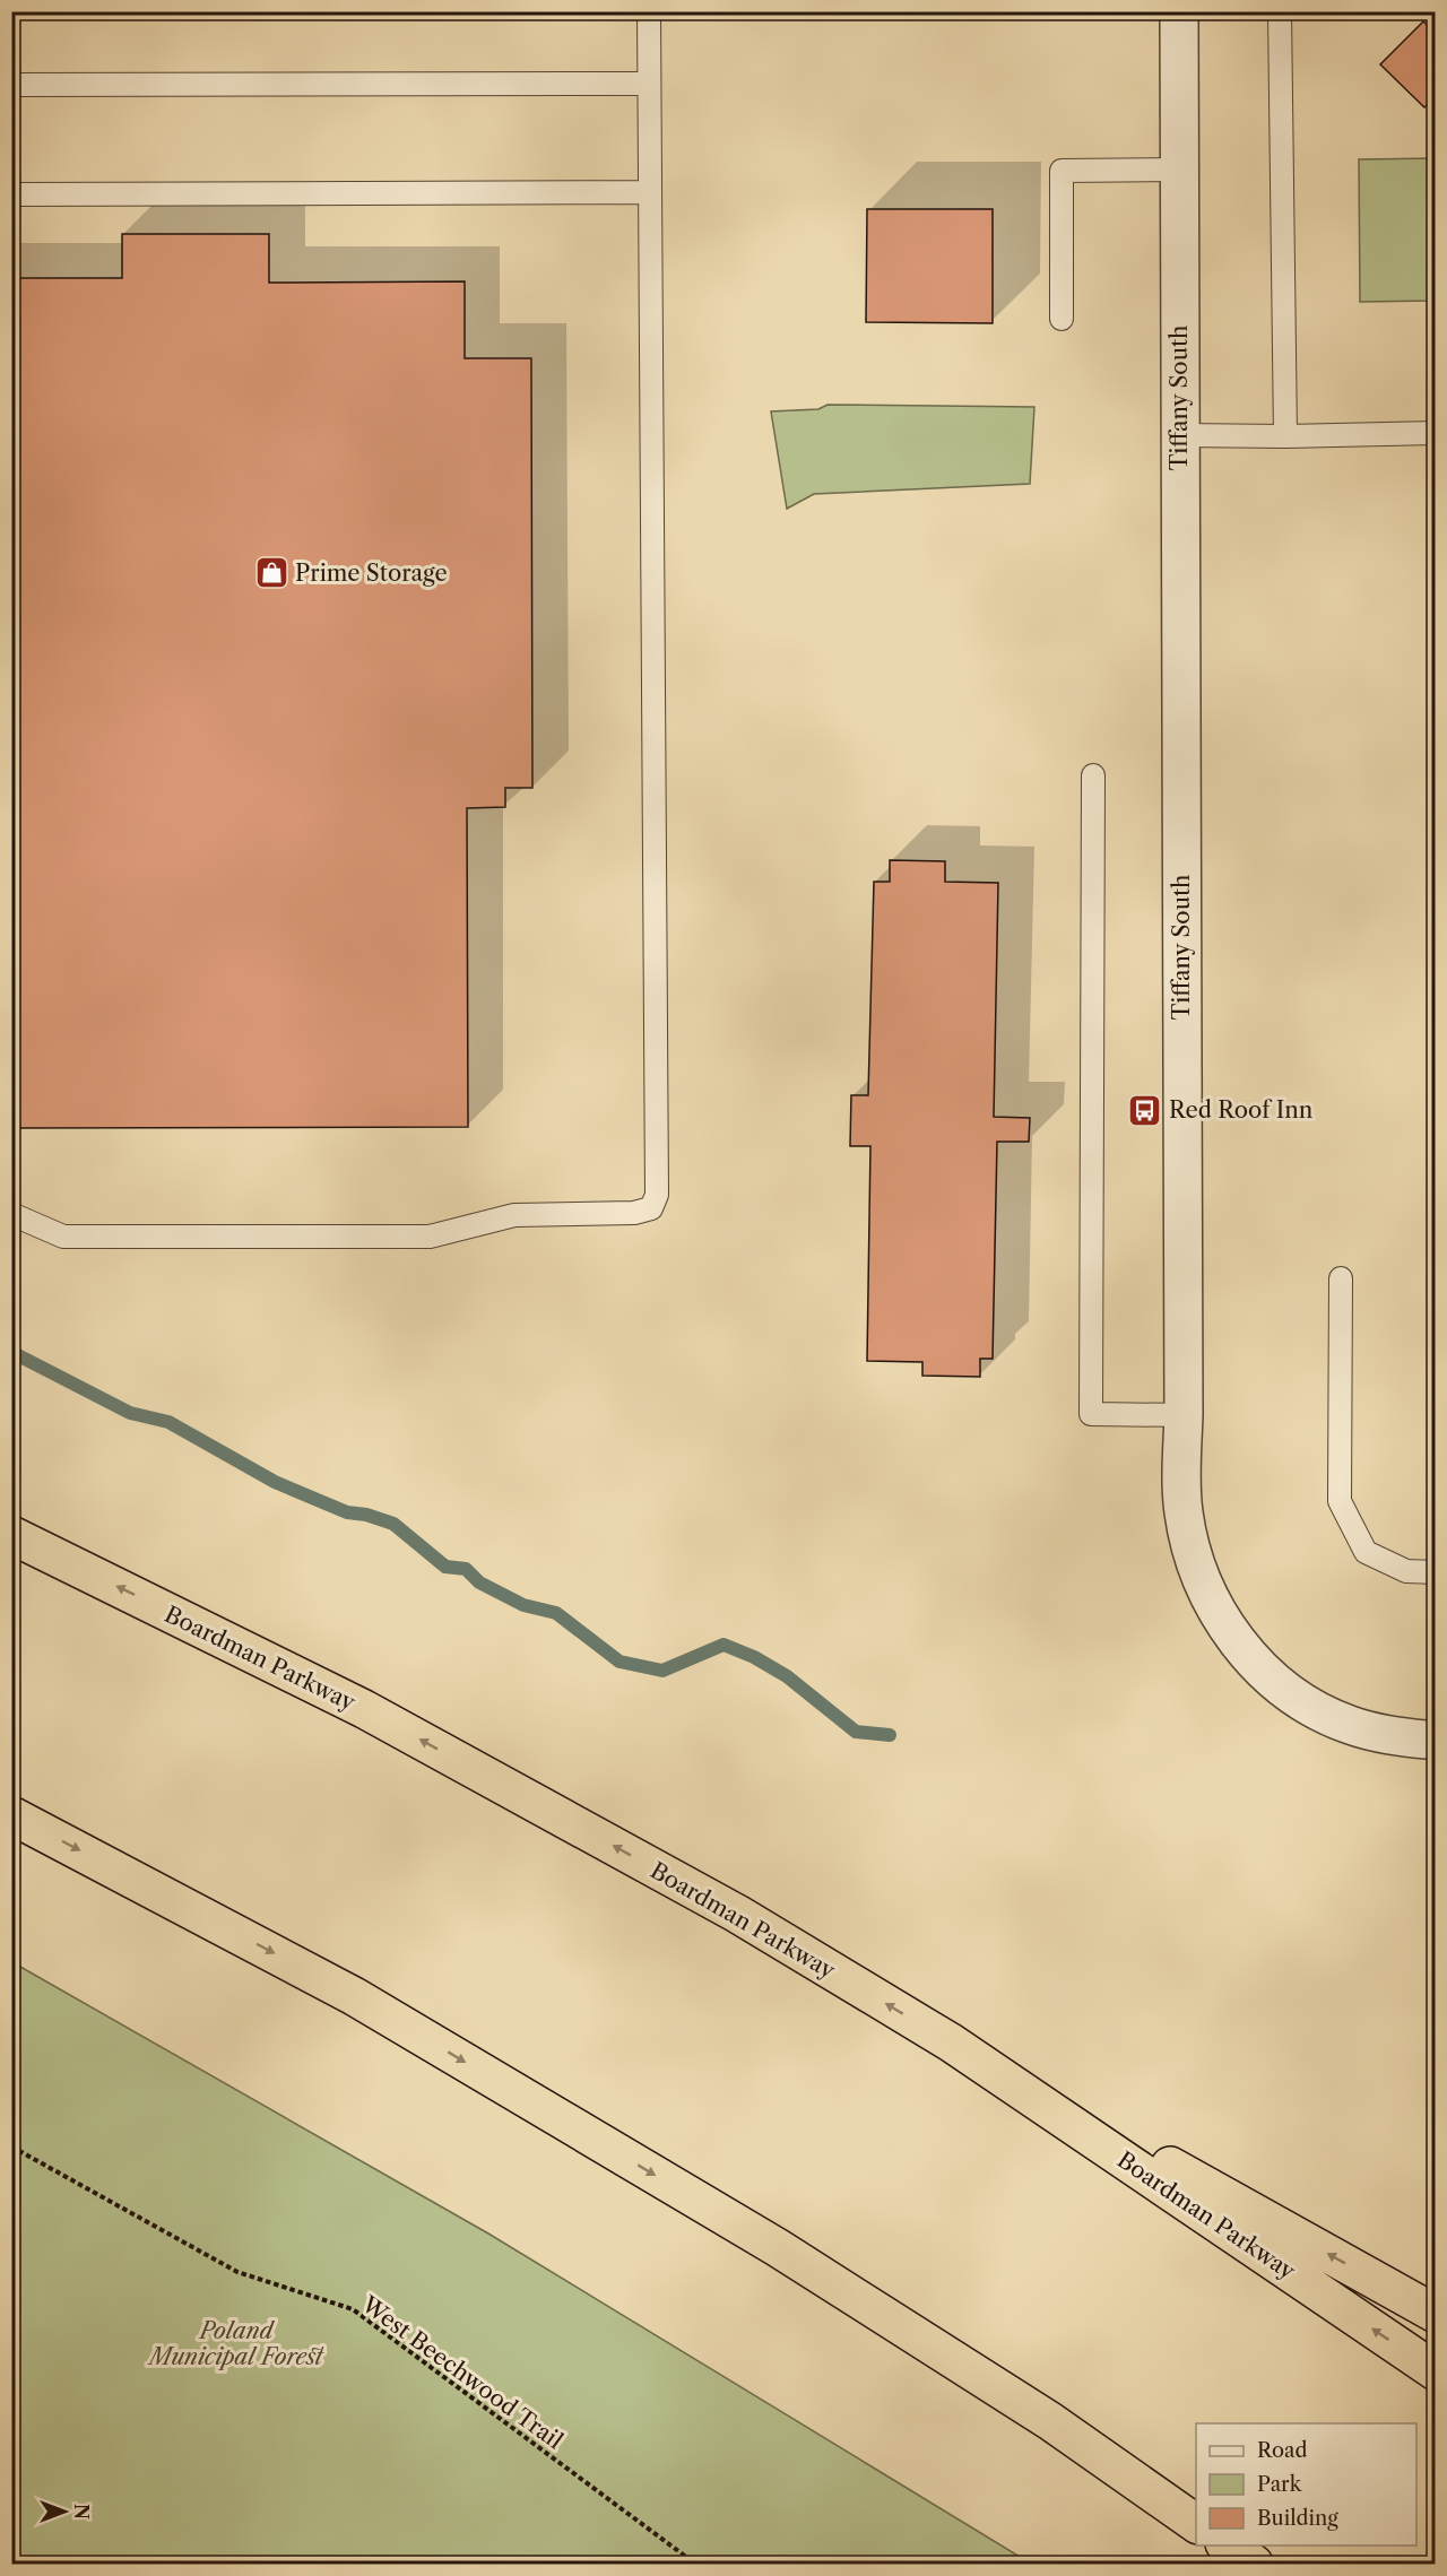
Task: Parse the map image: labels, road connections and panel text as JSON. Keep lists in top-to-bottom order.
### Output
{
  "streets": {
    "highway": ["Boardman Parkway"],
    "street": ["Tiffany South"],
    "path": ["West Beechwood Trail"]
  },
  "parks": ["Poland Municipal Forest"],
  "places": {
    "shop": ["Prime Storage"],
    "bus stop": ["Red Roof Inn"]
  },
  "legend": ["Road", "Park", "Building"],
  "north": "right"
}
